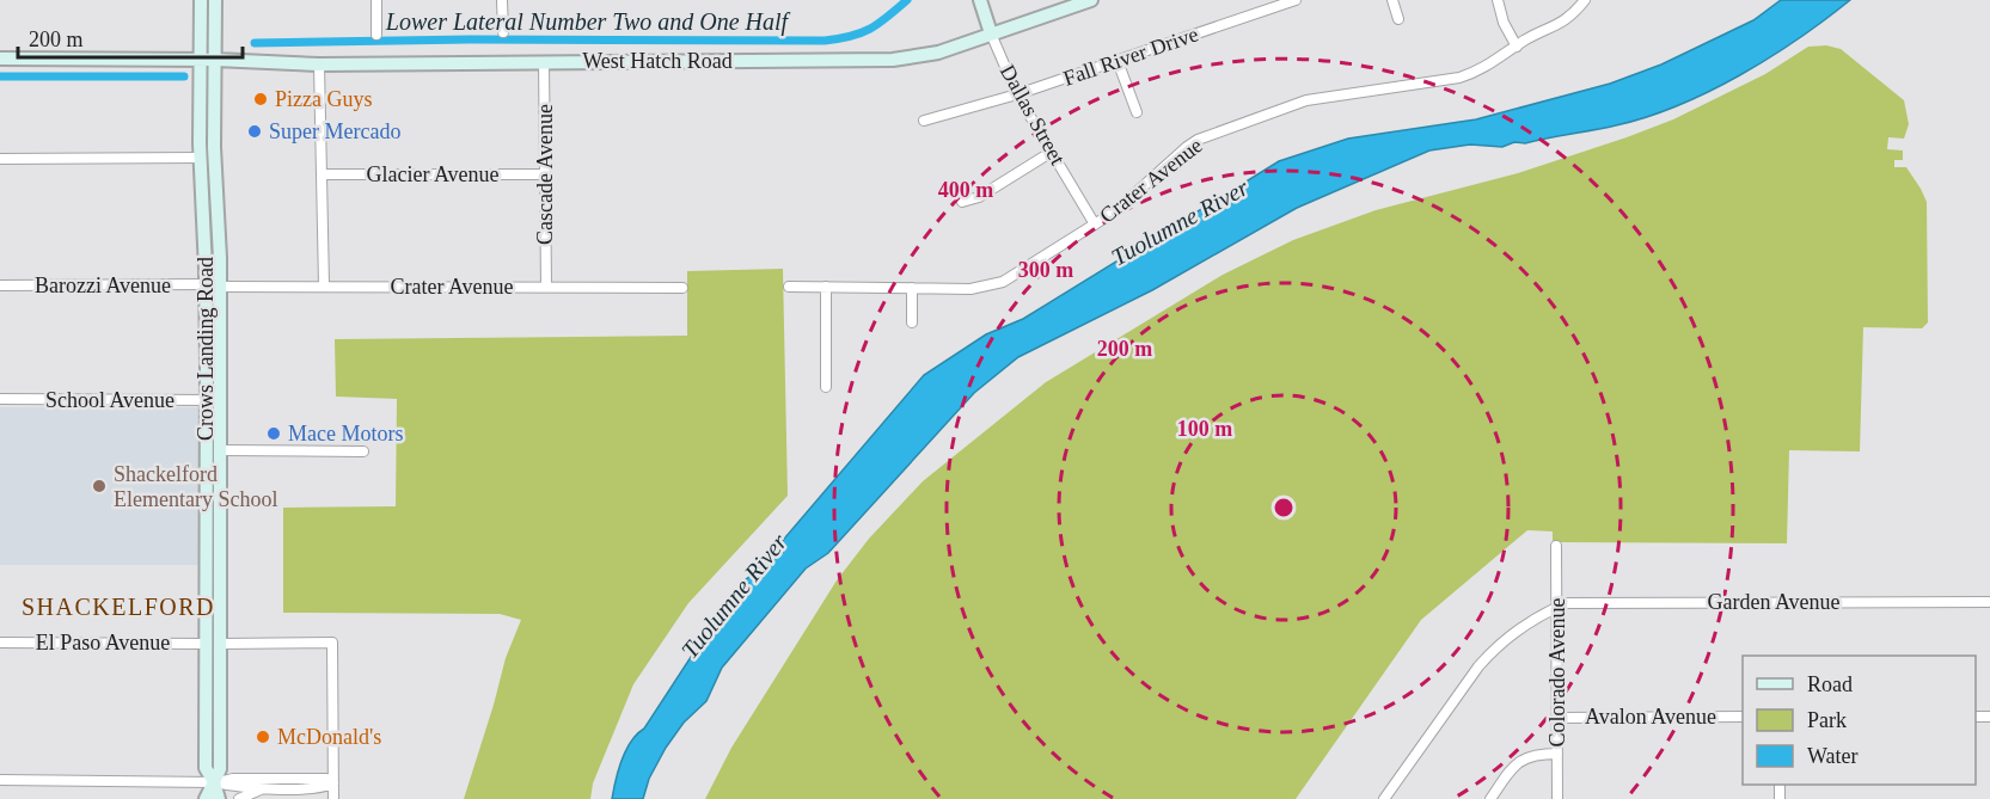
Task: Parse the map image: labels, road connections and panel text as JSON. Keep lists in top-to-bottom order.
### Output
{
  "streets": {
    "main road": ["West Hatch Road", "Dallas Street", "Crows Landing Road"],
    "street": [
      "Fall River Drive",
      "Glacier Avenue",
      "Cascade Avenue",
      "Crater Avenue",
      "Barozzi Avenue",
      "School Avenue",
      "Garden Avenue",
      "El Paso Avenue",
      "Colorado Avenue",
      "Avalon Avenue"
    ]
  },
  "crossings": [
    ["Fall River Drive", "Dallas Street"],
    ["West Hatch Road", "Dallas Street"],
    ["West Hatch Road", "Cascade Avenue"],
    ["West Hatch Road", "Crows Landing Road"],
    ["Dallas Street", "Crater Avenue"],
    ["Glacier Avenue", "Cascade Avenue"],
    ["Cascade Avenue", "Crater Avenue"],
    ["Crater Avenue", "Crows Landing Road"],
    ["Barozzi Avenue", "Crows Landing Road"],
    ["Crows Landing Road", "School Avenue"],
    ["Crows Landing Road", "El Paso Avenue"],
    ["Garden Avenue", "Colorado Avenue"],
    ["Colorado Avenue", "Avalon Avenue"]
  ],
  "districts": ["SHACKELFORD"],
  "water": ["Lower Lateral Number Two and One Half", "Tuolumne River"],
  "places": [
    "Pizza Guys",
    "Super Mercado",
    "Mace Motors",
    "Shackelford Elementary School",
    "McDonald's"
  ],
  "legend": ["Road", "Park", "Water"],
  "scale_bar": "200 m",
  "rings": [
    "400 m",
    "300 m",
    "200 m",
    "100 m"
  ]
}
